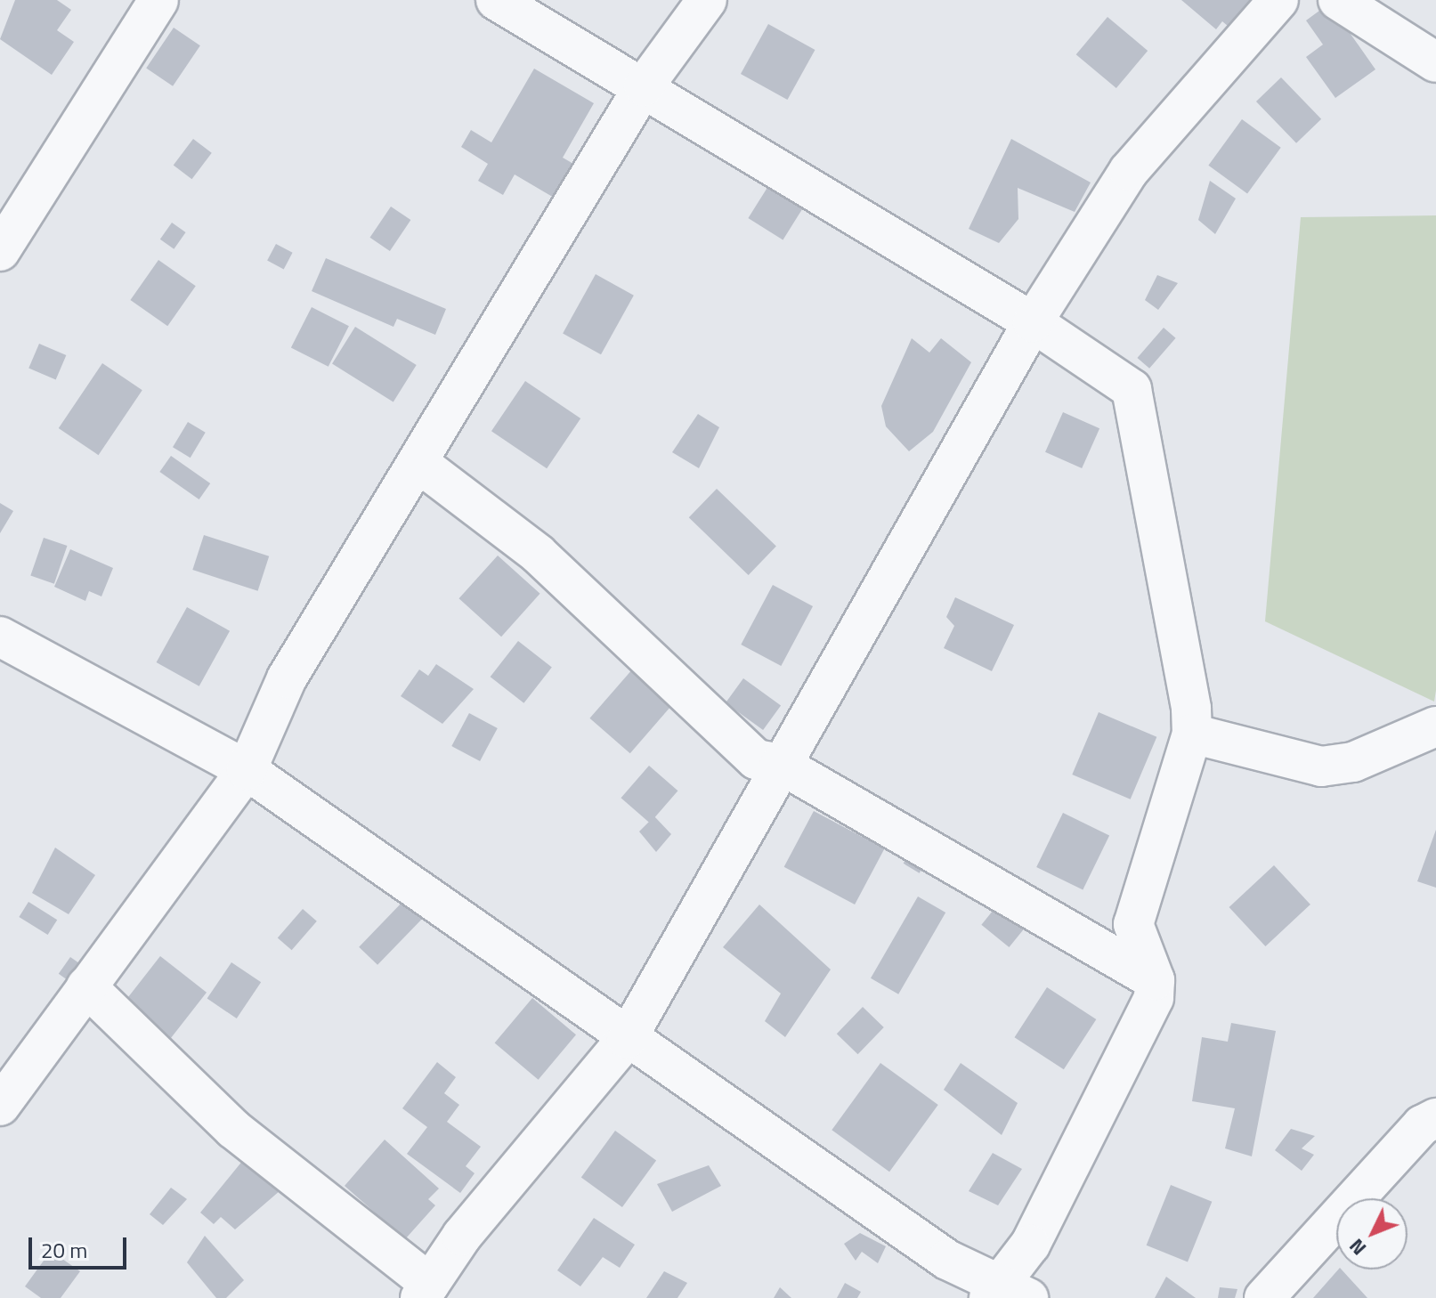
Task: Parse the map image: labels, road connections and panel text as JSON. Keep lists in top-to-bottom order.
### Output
{
  "scale_bar": "20 m",
  "north": "bottom left"
}
